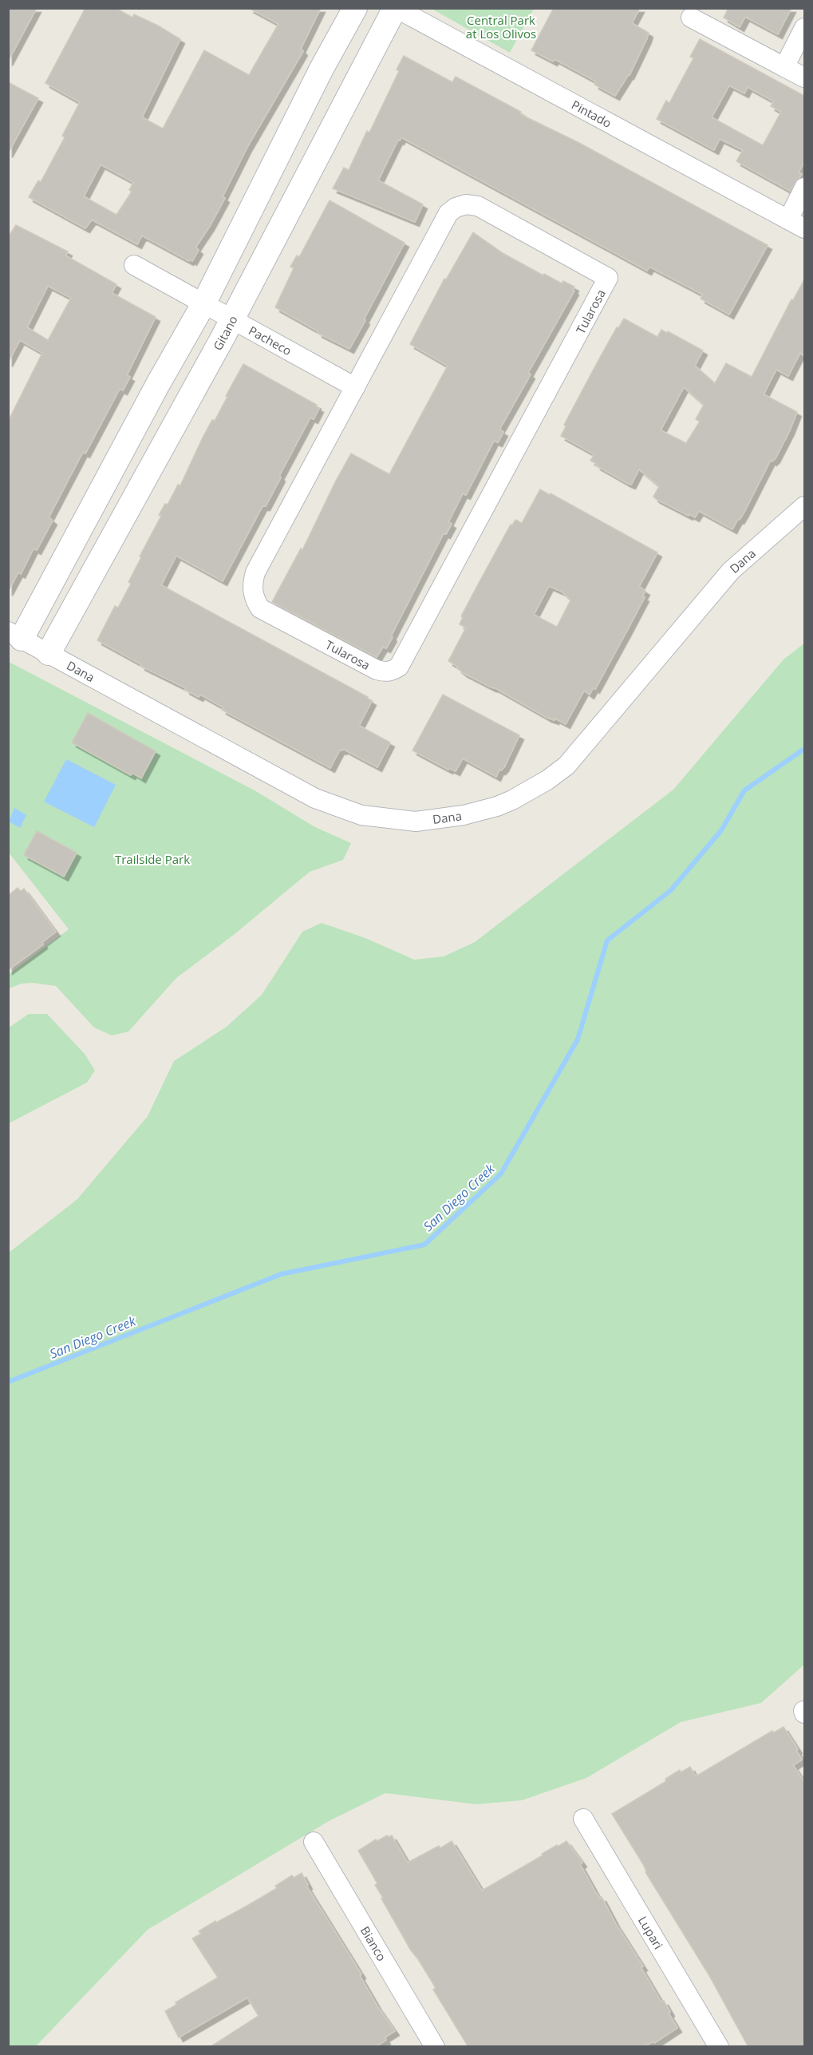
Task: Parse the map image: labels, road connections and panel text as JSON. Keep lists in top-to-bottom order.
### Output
{
  "streets": {
    "street": [
      "Pintado",
      "Tularosa",
      "Gitano",
      "Pacheco",
      "Dana",
      "Lupari",
      "Bianco"
    ]
  },
  "crossings": [
    ["Pintado", "Gitano"],
    ["Tularosa", "Pacheco"],
    ["Gitano", "Pacheco"],
    ["Gitano", "Dana"]
  ],
  "water": ["San Diego Creek"],
  "parks": ["Central Park at Los Olivos", "Trailside Park"]
}
